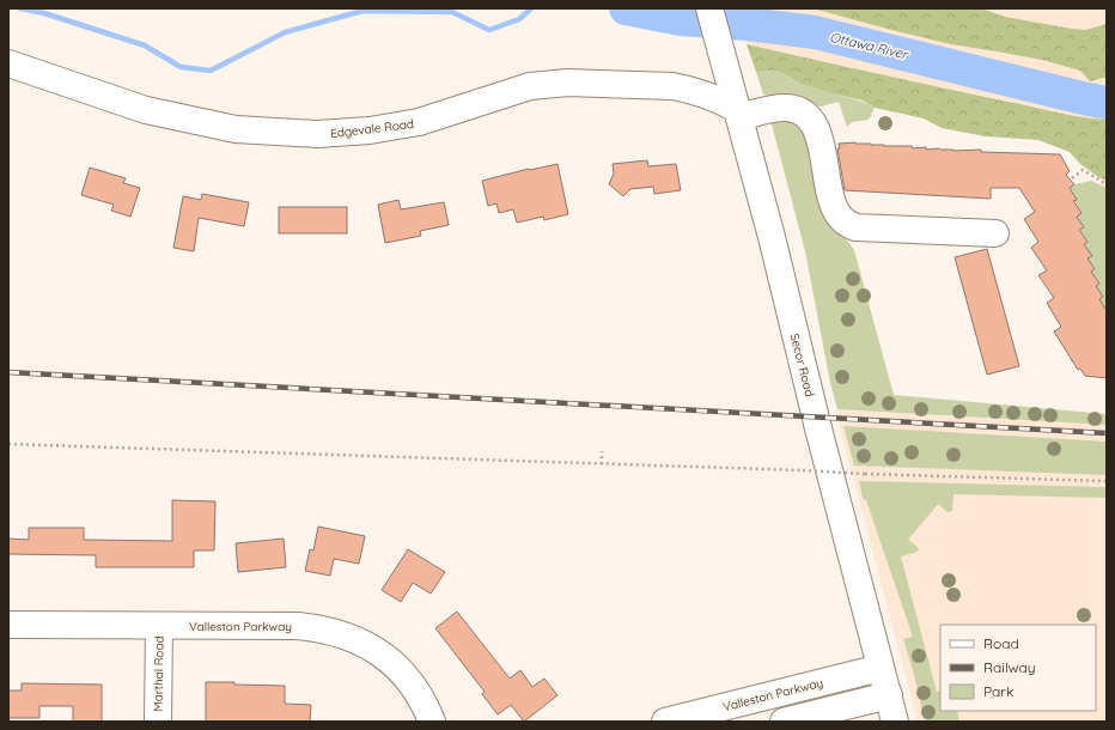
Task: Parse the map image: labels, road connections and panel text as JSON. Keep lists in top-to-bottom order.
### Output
{
  "streets": {
    "street": [
      "Edgevale Road",
      "Secor Road",
      "Valleston Parkway",
      "Marthal Road"
    ]
  },
  "crossings": [
    ["Edgevale Road", "Secor Road"],
    ["Secor Road", "Valleston Parkway"],
    ["Valleston Parkway", "Marthal Road"]
  ],
  "water": ["Ottawa River"],
  "legend": ["Road", "Railway", "Park"]
}
